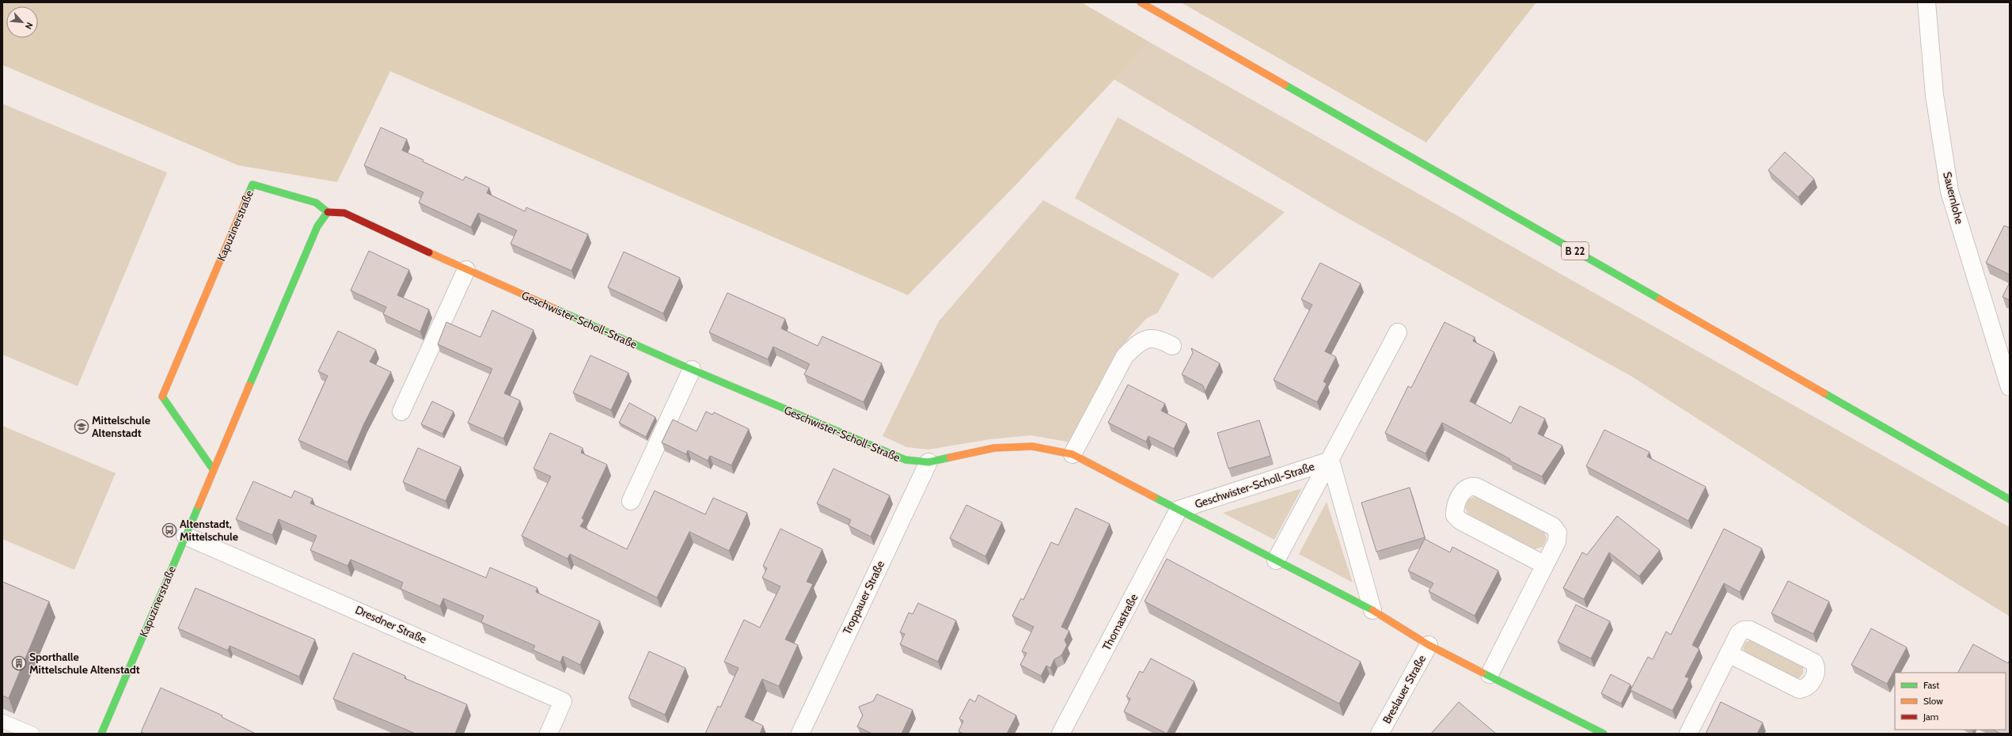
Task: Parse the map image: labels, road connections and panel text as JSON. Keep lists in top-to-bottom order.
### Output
{
  "streets": {
    "street": [
      "Sauernlohe",
      "Kapuzinerstraße",
      "B 22",
      "Geschwister-Scholl-Straße",
      "Troppauer Straße",
      "Thomastraße",
      "Dresdner Straße",
      "Breslauer Straße"
    ]
  },
  "crossings": [
    ["Kapuzinerstraße", "Geschwister-Scholl-Straße"],
    ["Kapuzinerstraße", "Dresdner Straße"],
    ["Geschwister-Scholl-Straße", "Troppauer Straße"],
    ["Geschwister-Scholl-Straße", "Thomastraße"],
    ["Geschwister-Scholl-Straße", "Breslauer Straße"]
  ],
  "places": {
    "school or university": ["Mittelschule Altenstadt"],
    "bus stop": ["Altenstadt, Mittelschule"],
    "building": ["Sporthalle Mittelschule Altenstadt"]
  },
  "legend": ["Fast", "Slow", "Jam"],
  "north": "bottom right"
}
